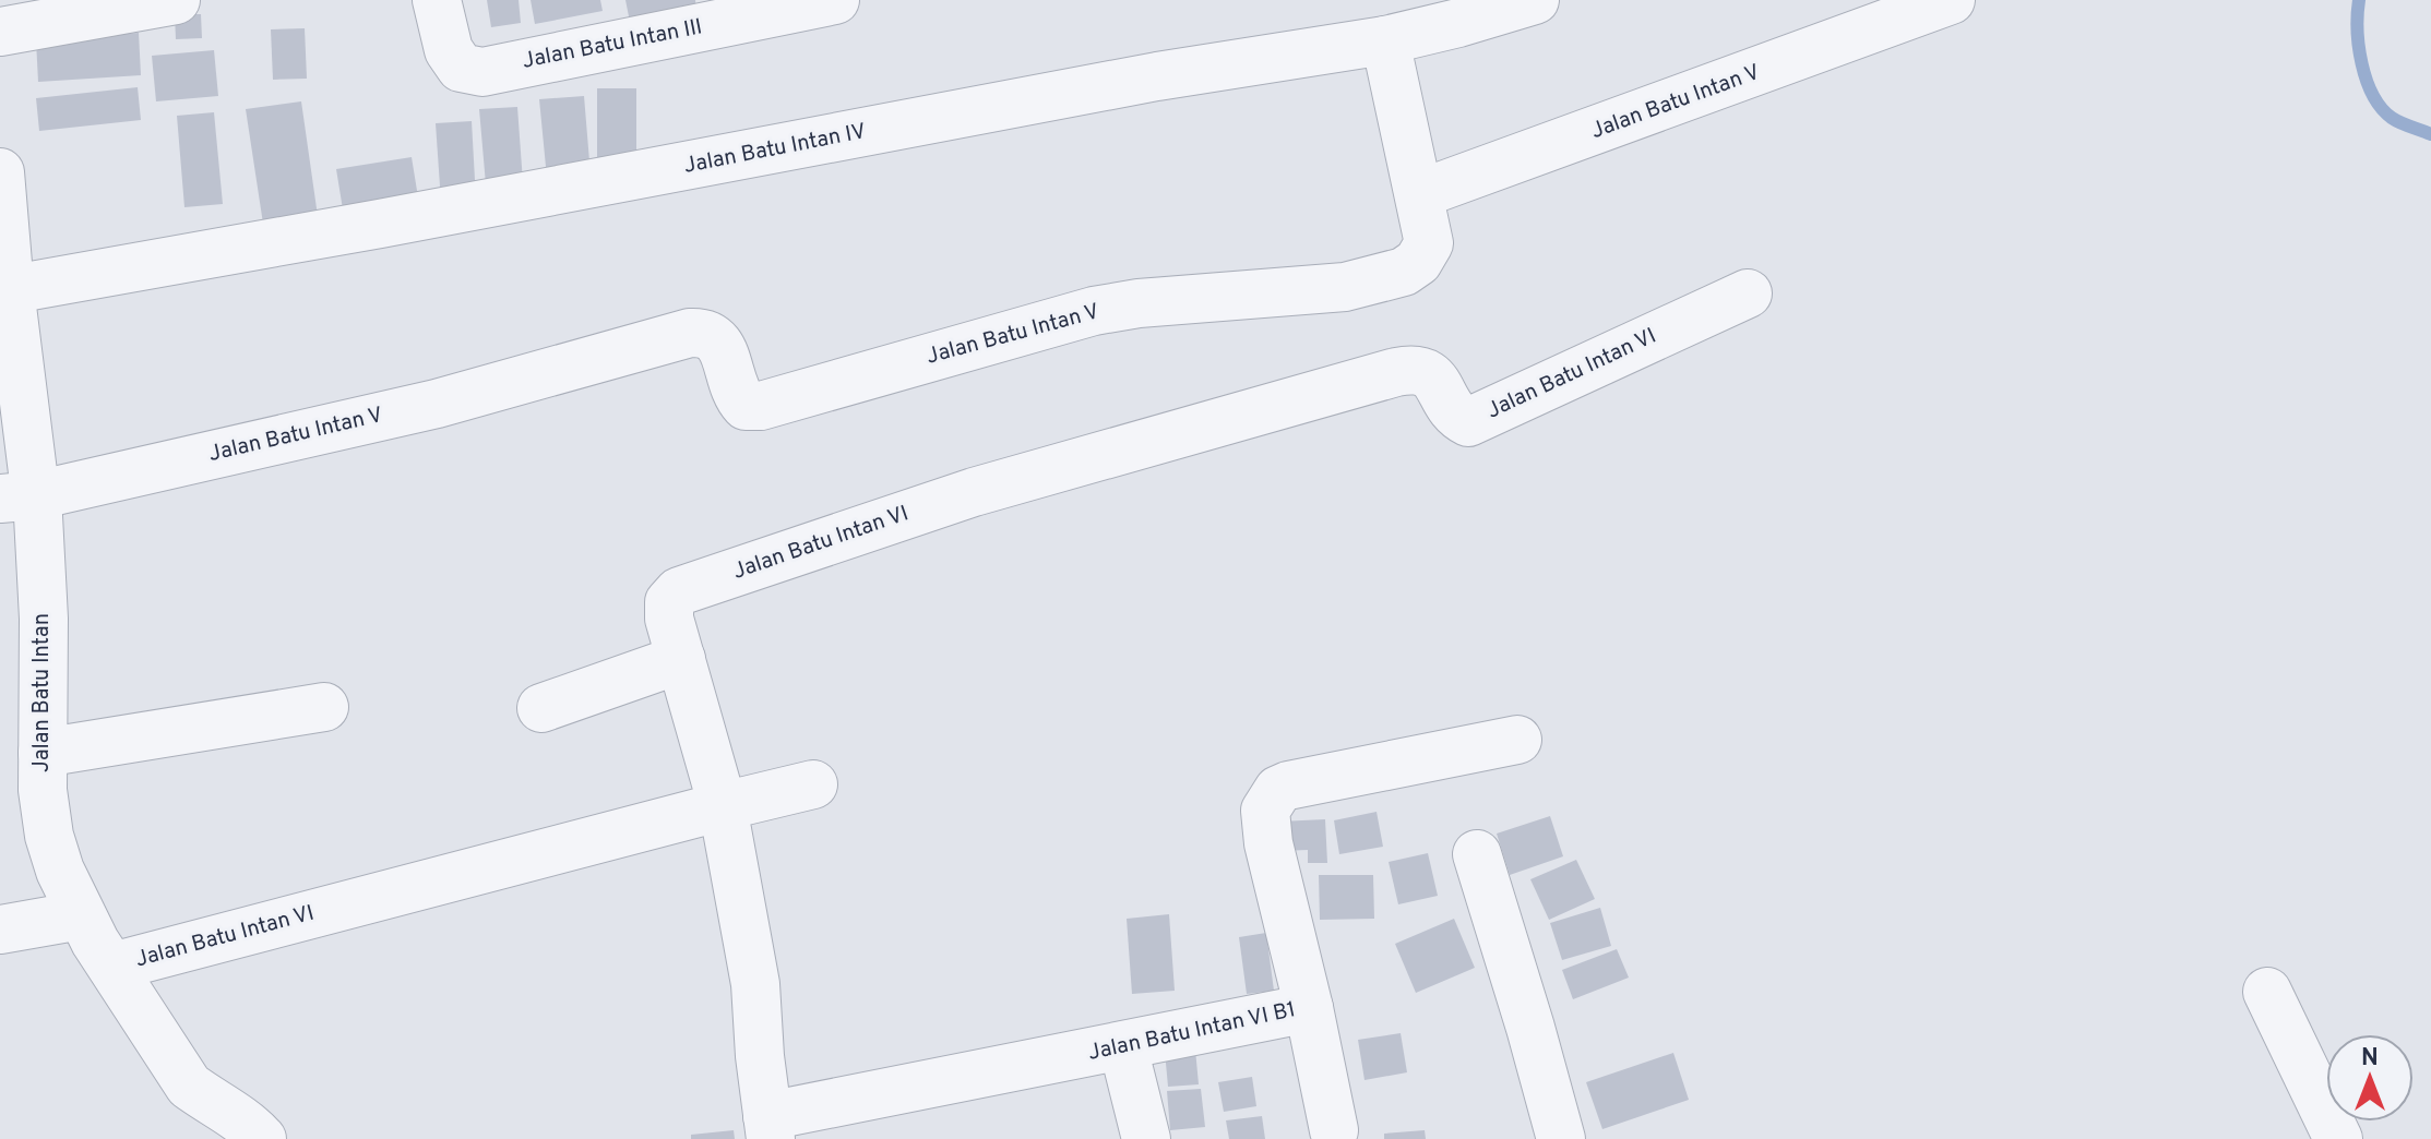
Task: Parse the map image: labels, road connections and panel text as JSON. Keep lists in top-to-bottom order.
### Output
{
  "streets": {
    "street": [
      "Jalan Batu Intan III",
      "Jalan Batu Intan V",
      "Jalan Batu Intan IV",
      "Jalan Batu Intan VI",
      "Jalan Batu Intan",
      "Jalan Batu Intan VI B1"
    ]
  },
  "crossings": [
    ["Jalan Batu Intan V", "Jalan Batu Intan"],
    ["Jalan Batu Intan IV", "Jalan Batu Intan"],
    ["Jalan Batu Intan VI", "Jalan Batu Intan"]
  ],
  "north": "top"
}
